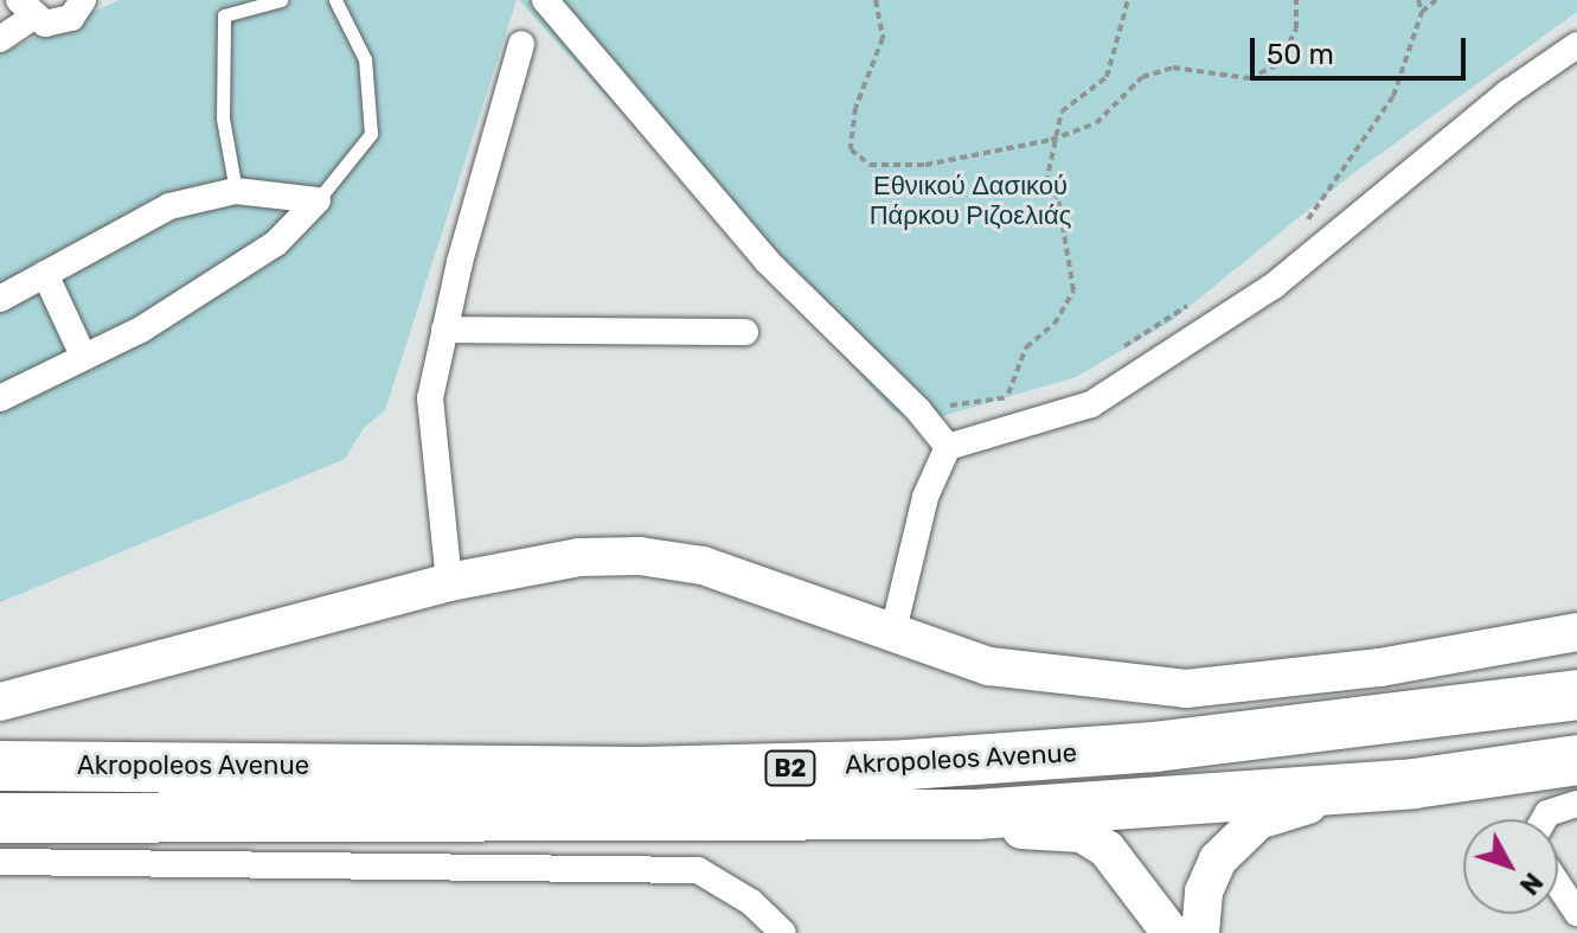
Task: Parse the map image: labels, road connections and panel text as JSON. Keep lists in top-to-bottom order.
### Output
{
  "streets": {
    "highway": ["Akropoleos Avenue", "B2"]
  },
  "parks": ["Εθνικού Δασικού Πάρκου Ριζοελιάς"],
  "scale_bar": "50 m",
  "north": "bottom right"
}
